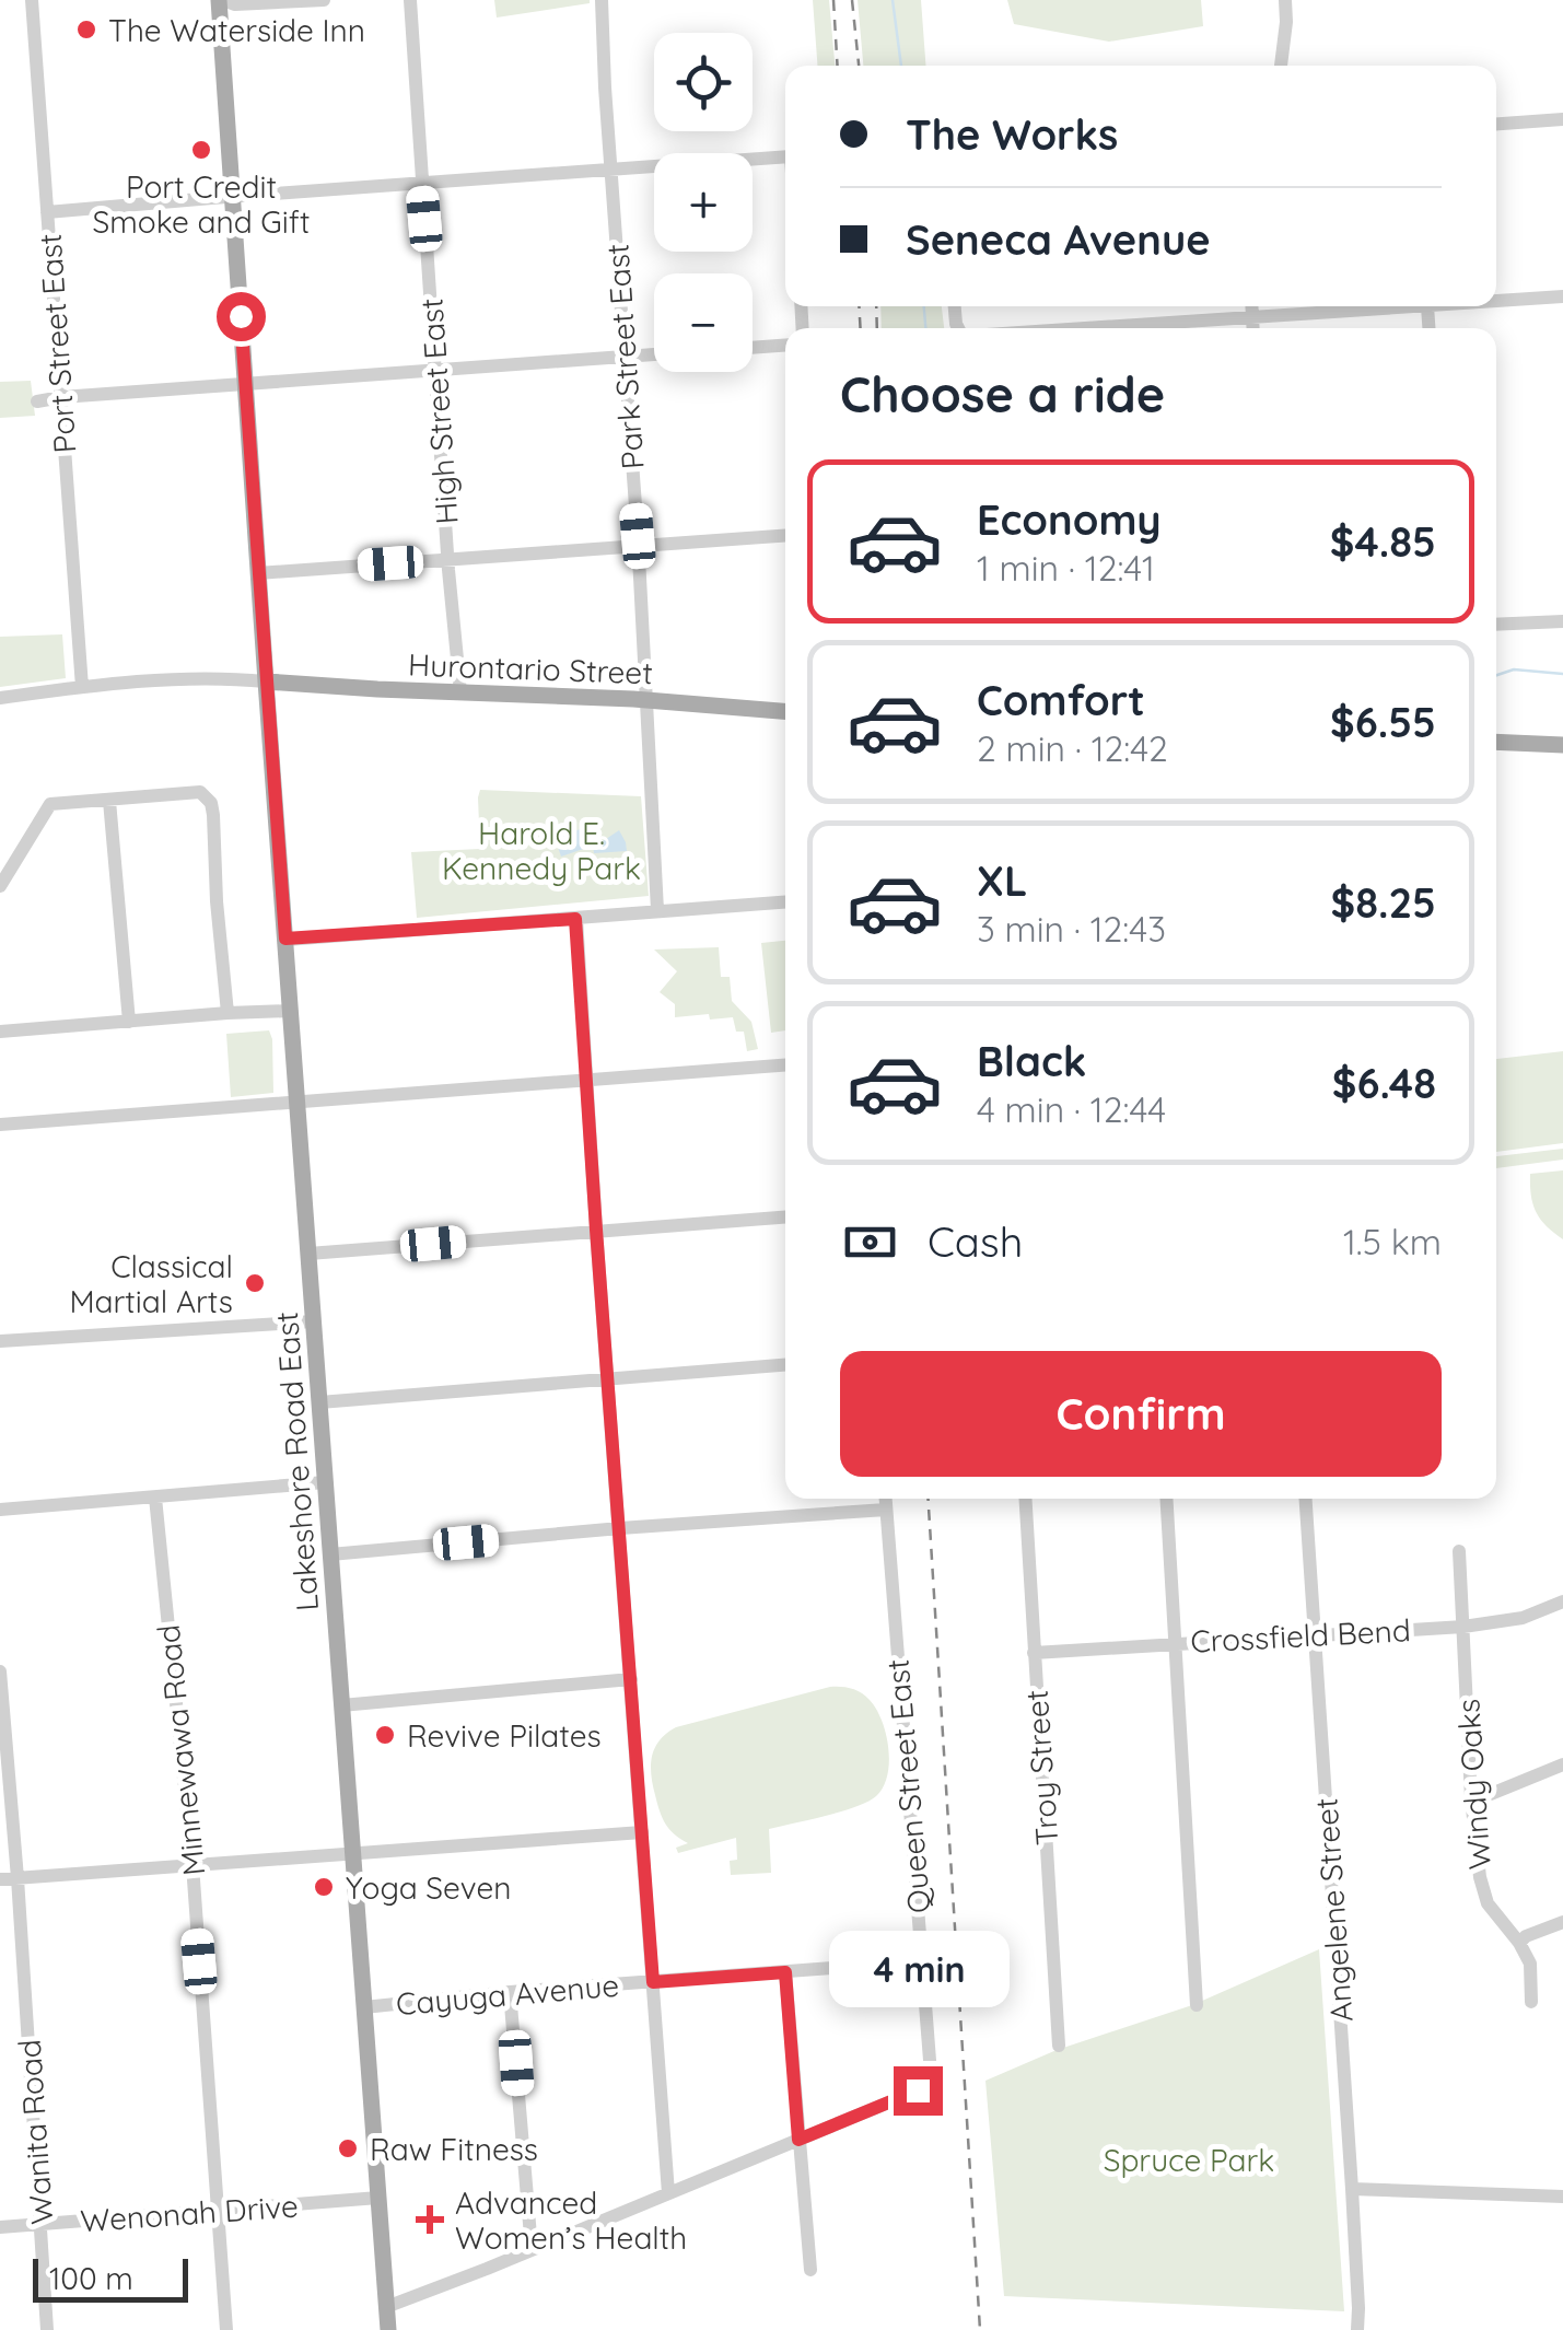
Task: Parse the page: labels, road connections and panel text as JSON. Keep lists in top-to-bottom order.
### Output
{
  "streets": {
    "main road": ["Hurontario Street", "Lakeshore Road East"],
    "street": [
      "Port Street East",
      "Park Street East",
      "High Street East",
      "Crossfield Bend",
      "Minnewawa Road",
      "Troy Street",
      "Windy Oaks",
      "Queen Street East",
      "Angelene Street",
      "Cayuga Avenue",
      "Wanita Road",
      "Wenonah Drive"
    ]
  },
  "crossings": [
    ["Park Street East", "Hurontario Street"],
    ["High Street East", "Hurontario Street"],
    ["Hurontario Street", "Lakeshore Road East"],
    ["Lakeshore Road East", "Cayuga Avenue"],
    ["Lakeshore Road East", "Wenonah Drive"],
    ["Crossfield Bend", "Troy Street"],
    ["Crossfield Bend", "Windy Oaks"],
    ["Crossfield Bend", "Angelene Street"],
    ["Minnewawa Road", "Wenonah Drive"],
    ["Wanita Road", "Wenonah Drive"]
  ],
  "parks": ["Harold E. Kennedy Park", "Spruce Park"],
  "places": {
    "other": [
      "The Waterside Inn",
      "Port Credit Smoke and Gift",
      "Classical Martial Arts",
      "Revive Pilates",
      "Yoga Seven",
      "Raw Fitness"
    ],
    "health": ["Advanced Women’s Health"]
  },
  "scale_bar": "100 m",
  "page": {
    "map_buttons": ["+", "−"],
    "banner": ["The Works", "Seneca Avenue"],
    "heading": "Choose a ride",
    "list": [
      {
        "name": "Economy",
        "note": "1 min · 12:41",
        "value": "$4.85"
      },
      {
        "name": "Comfort",
        "note": "2 min · 12:42",
        "value": "$6.55"
      },
      {
        "name": "XL",
        "note": "3 min · 12:43",
        "value": "$8.25"
      },
      {
        "name": "Black",
        "note": "4 min · 12:44",
        "value": "$6.48"
      }
    ],
    "pay": ["Cash", "1.5 km"],
    "buttons": "Confirm",
    "bubble": "4 min",
    "scale": "100 m"
  }
}
